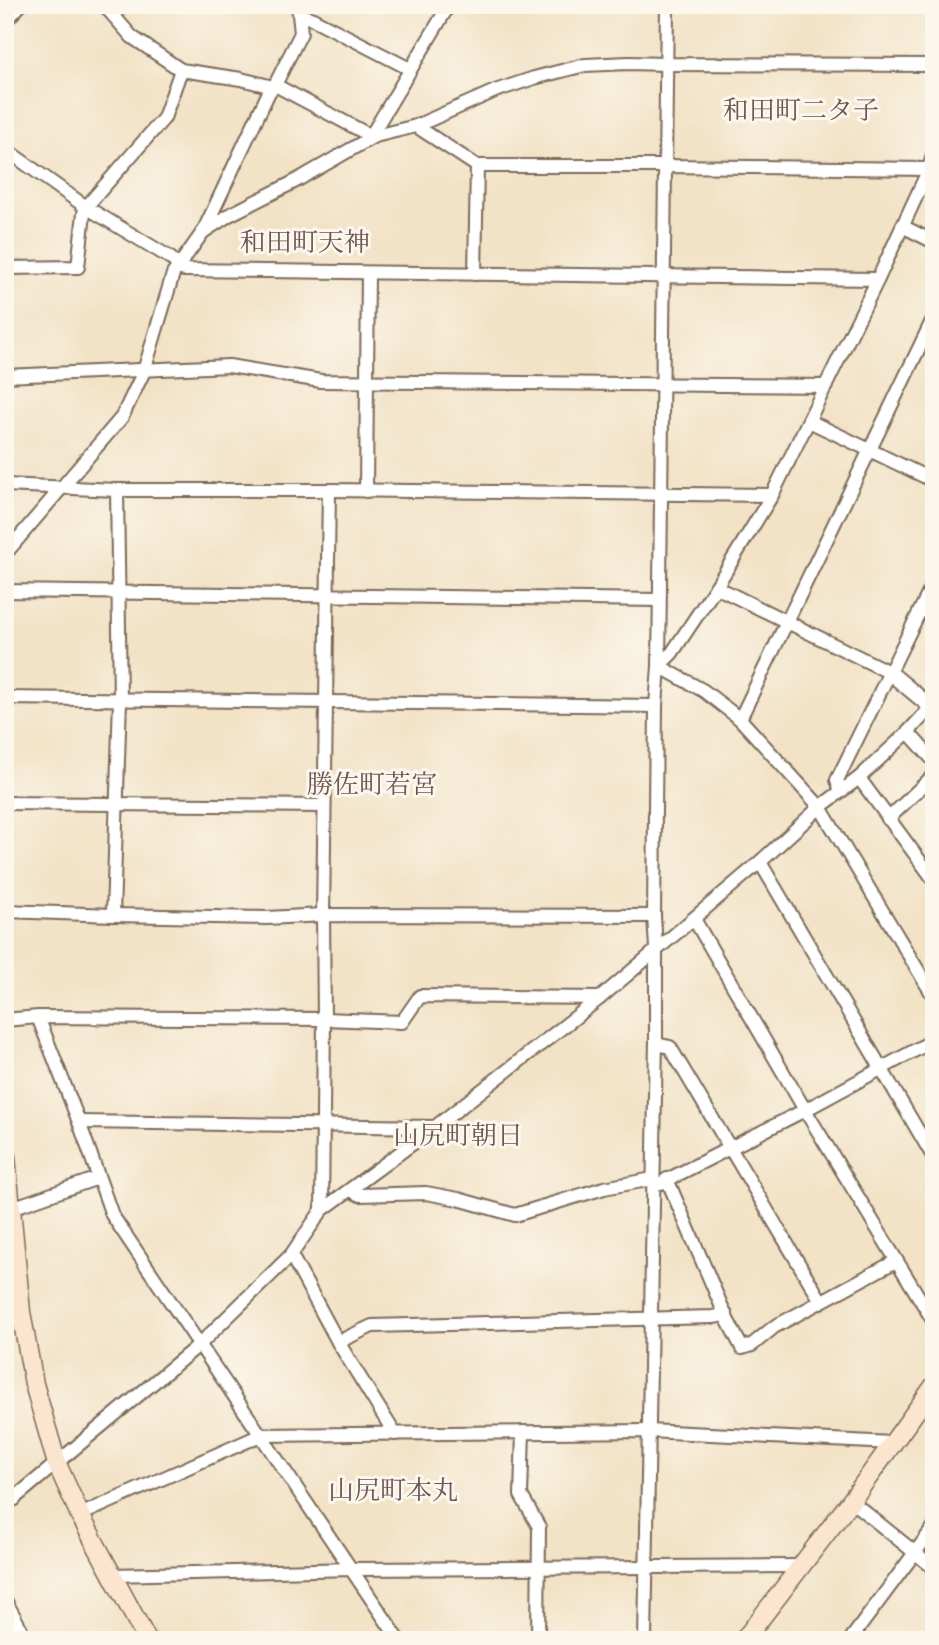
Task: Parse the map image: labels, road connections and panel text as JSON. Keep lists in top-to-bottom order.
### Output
{
  "districts": [
    "和田町二タ子",
    "和田町天神",
    "勝佐町若宮",
    "山尻町朝日",
    "山尻町本丸"
  ]
}
